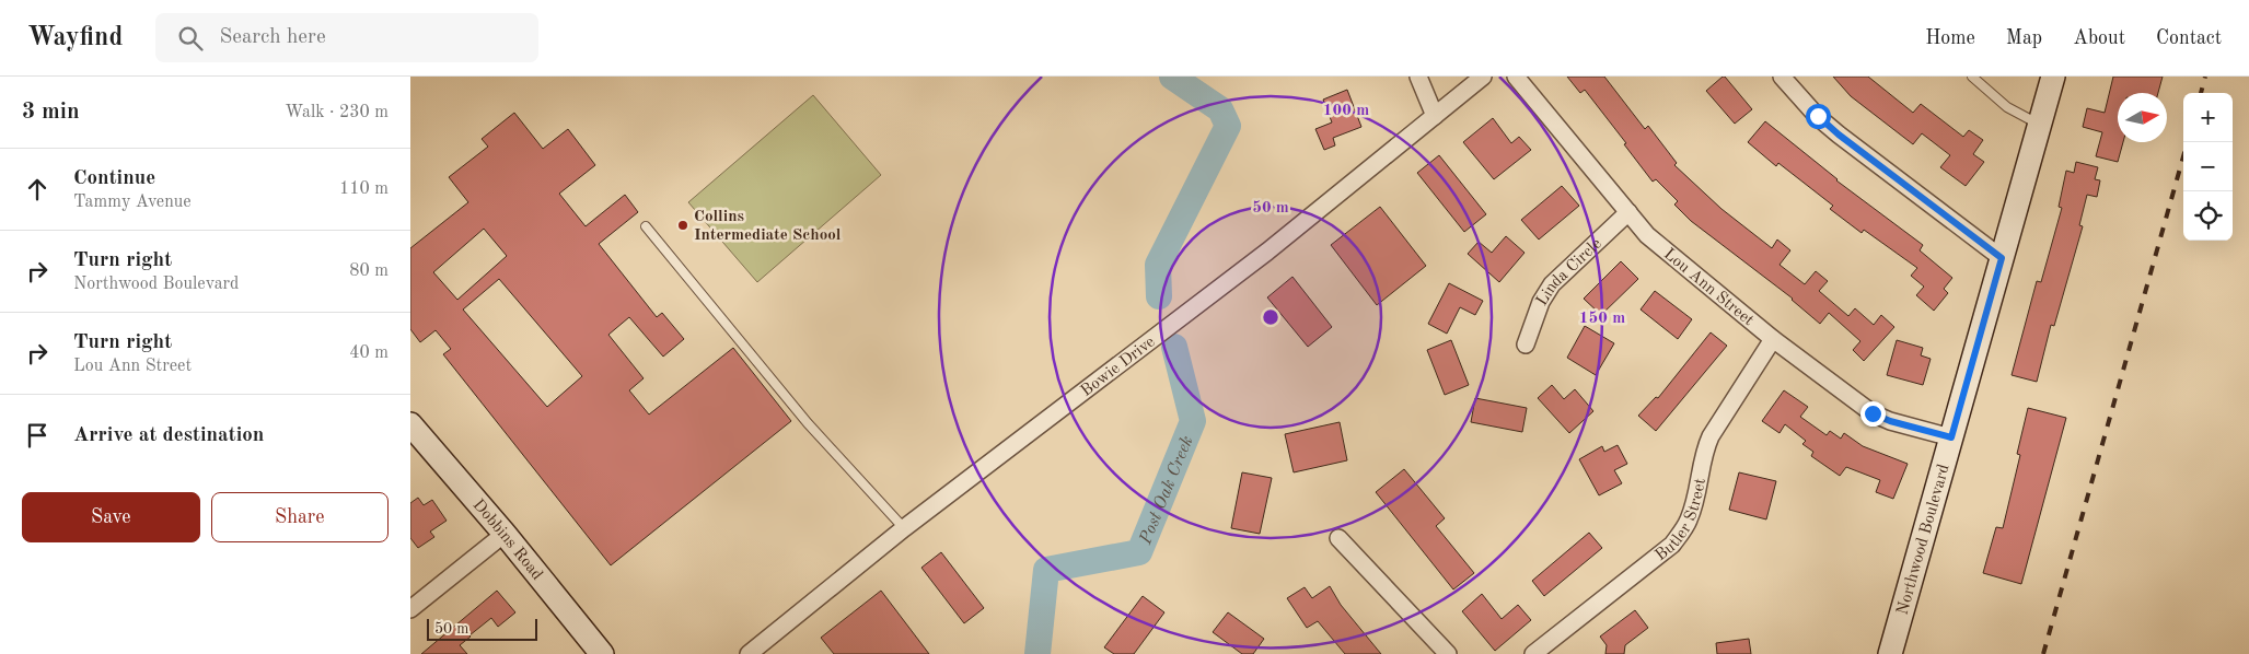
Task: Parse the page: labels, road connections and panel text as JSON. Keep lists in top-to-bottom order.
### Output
{
  "streets": {
    "street": [
      "Linda Circle",
      "Lou Ann Street",
      "Bowie Drive",
      "Butler Street",
      "Dobbins Road",
      "Northwood Boulevard"
    ]
  },
  "crossings": [
    ["Linda Circle", "Lou Ann Street"],
    ["Lou Ann Street", "Butler Street"],
    ["Lou Ann Street", "Northwood Boulevard"]
  ],
  "water": ["Post Oak Creek"],
  "places": ["Collins Intermediate School"],
  "scale_bar": "50 m",
  "north": "right",
  "page": {
    "header": "Wayfind",
    "search": "Search here",
    "nav": [
      "Home",
      "Map",
      "About",
      "Contact"
    ],
    "heading": ["3 min", "Walk · 230 m"],
    "map_buttons": ["+", "−"],
    "list": [
      ["Continue", "Tammy Avenue", "110 m"],
      ["Turn right", "Northwood Boulevard", "80 m"],
      ["Turn right", "Lou Ann Street", "40 m"],
      "Arrive at destination"
    ],
    "buttons": ["Save", "Share"],
    "scale": "50 m"
  },
  "rings": ["100 m", "50 m", "150 m"]
}
